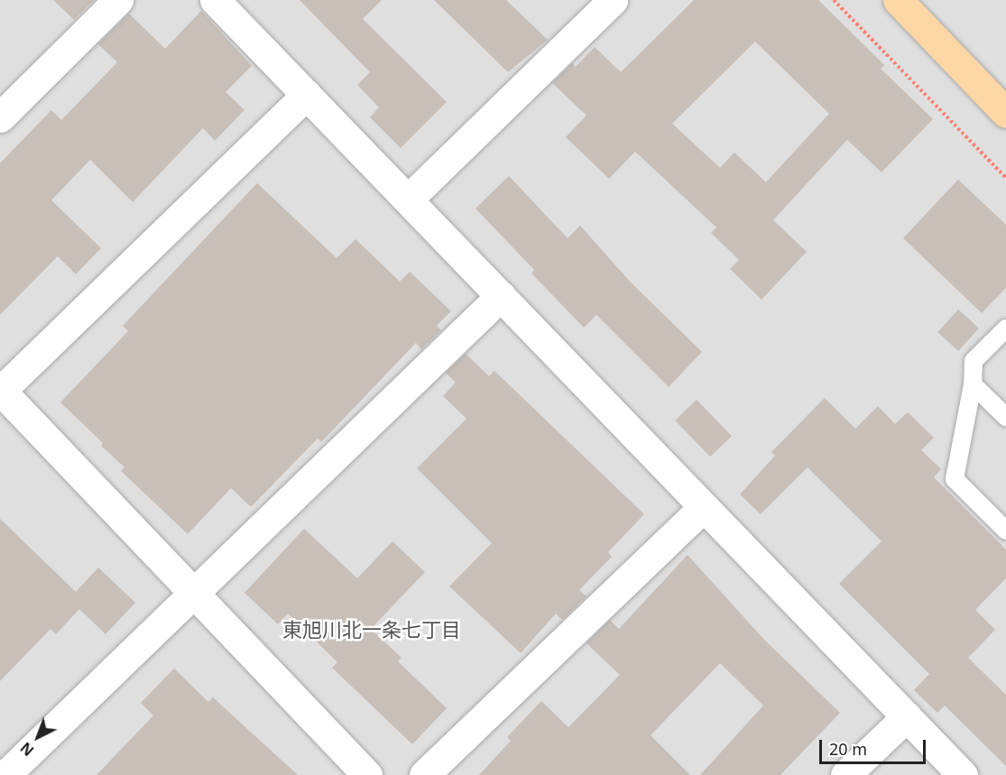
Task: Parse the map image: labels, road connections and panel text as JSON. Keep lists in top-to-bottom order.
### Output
{
  "districts": ["東旭川北一条七丁目"],
  "scale_bar": "20 m",
  "north": "bottom left"
}
